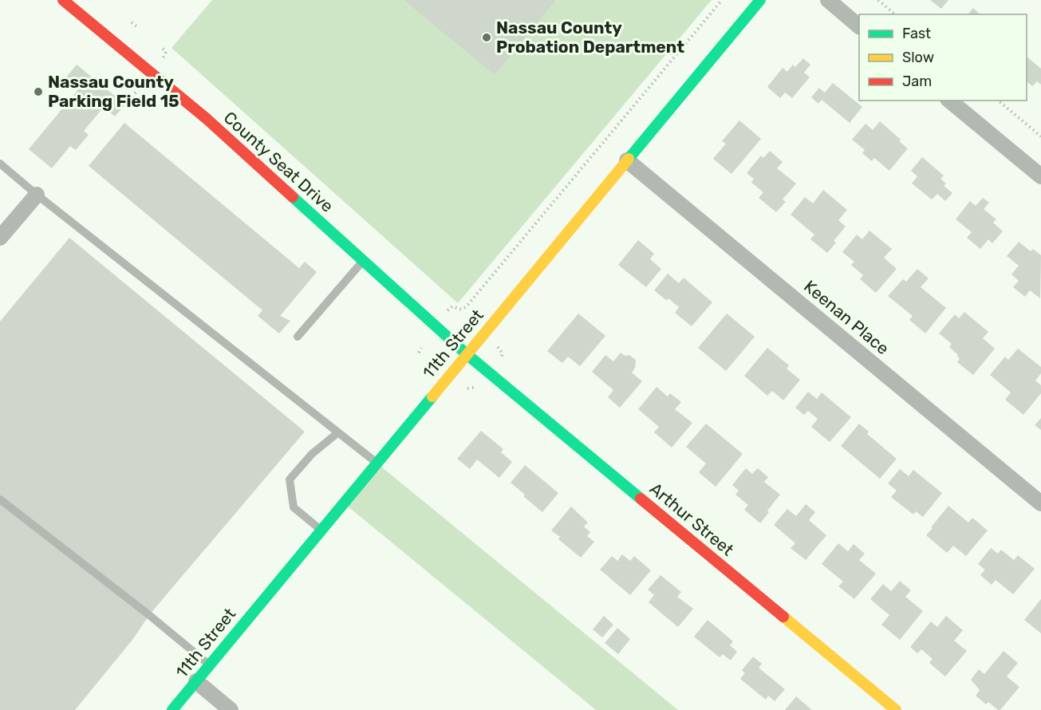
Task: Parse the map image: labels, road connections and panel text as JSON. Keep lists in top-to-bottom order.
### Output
{
  "streets": {
    "street": [
      "County Seat Drive",
      "Keenan Place",
      "11th Street",
      "Arthur Street"
    ]
  },
  "crossings": [
    ["County Seat Drive", "11th Street"],
    ["County Seat Drive", "Arthur Street"],
    ["Keenan Place", "11th Street"],
    ["11th Street", "Arthur Street"]
  ],
  "places": ["Nassau County Probation Department", "Nassau County Parking Field 15"],
  "legend": ["Fast", "Slow", "Jam"]
}
